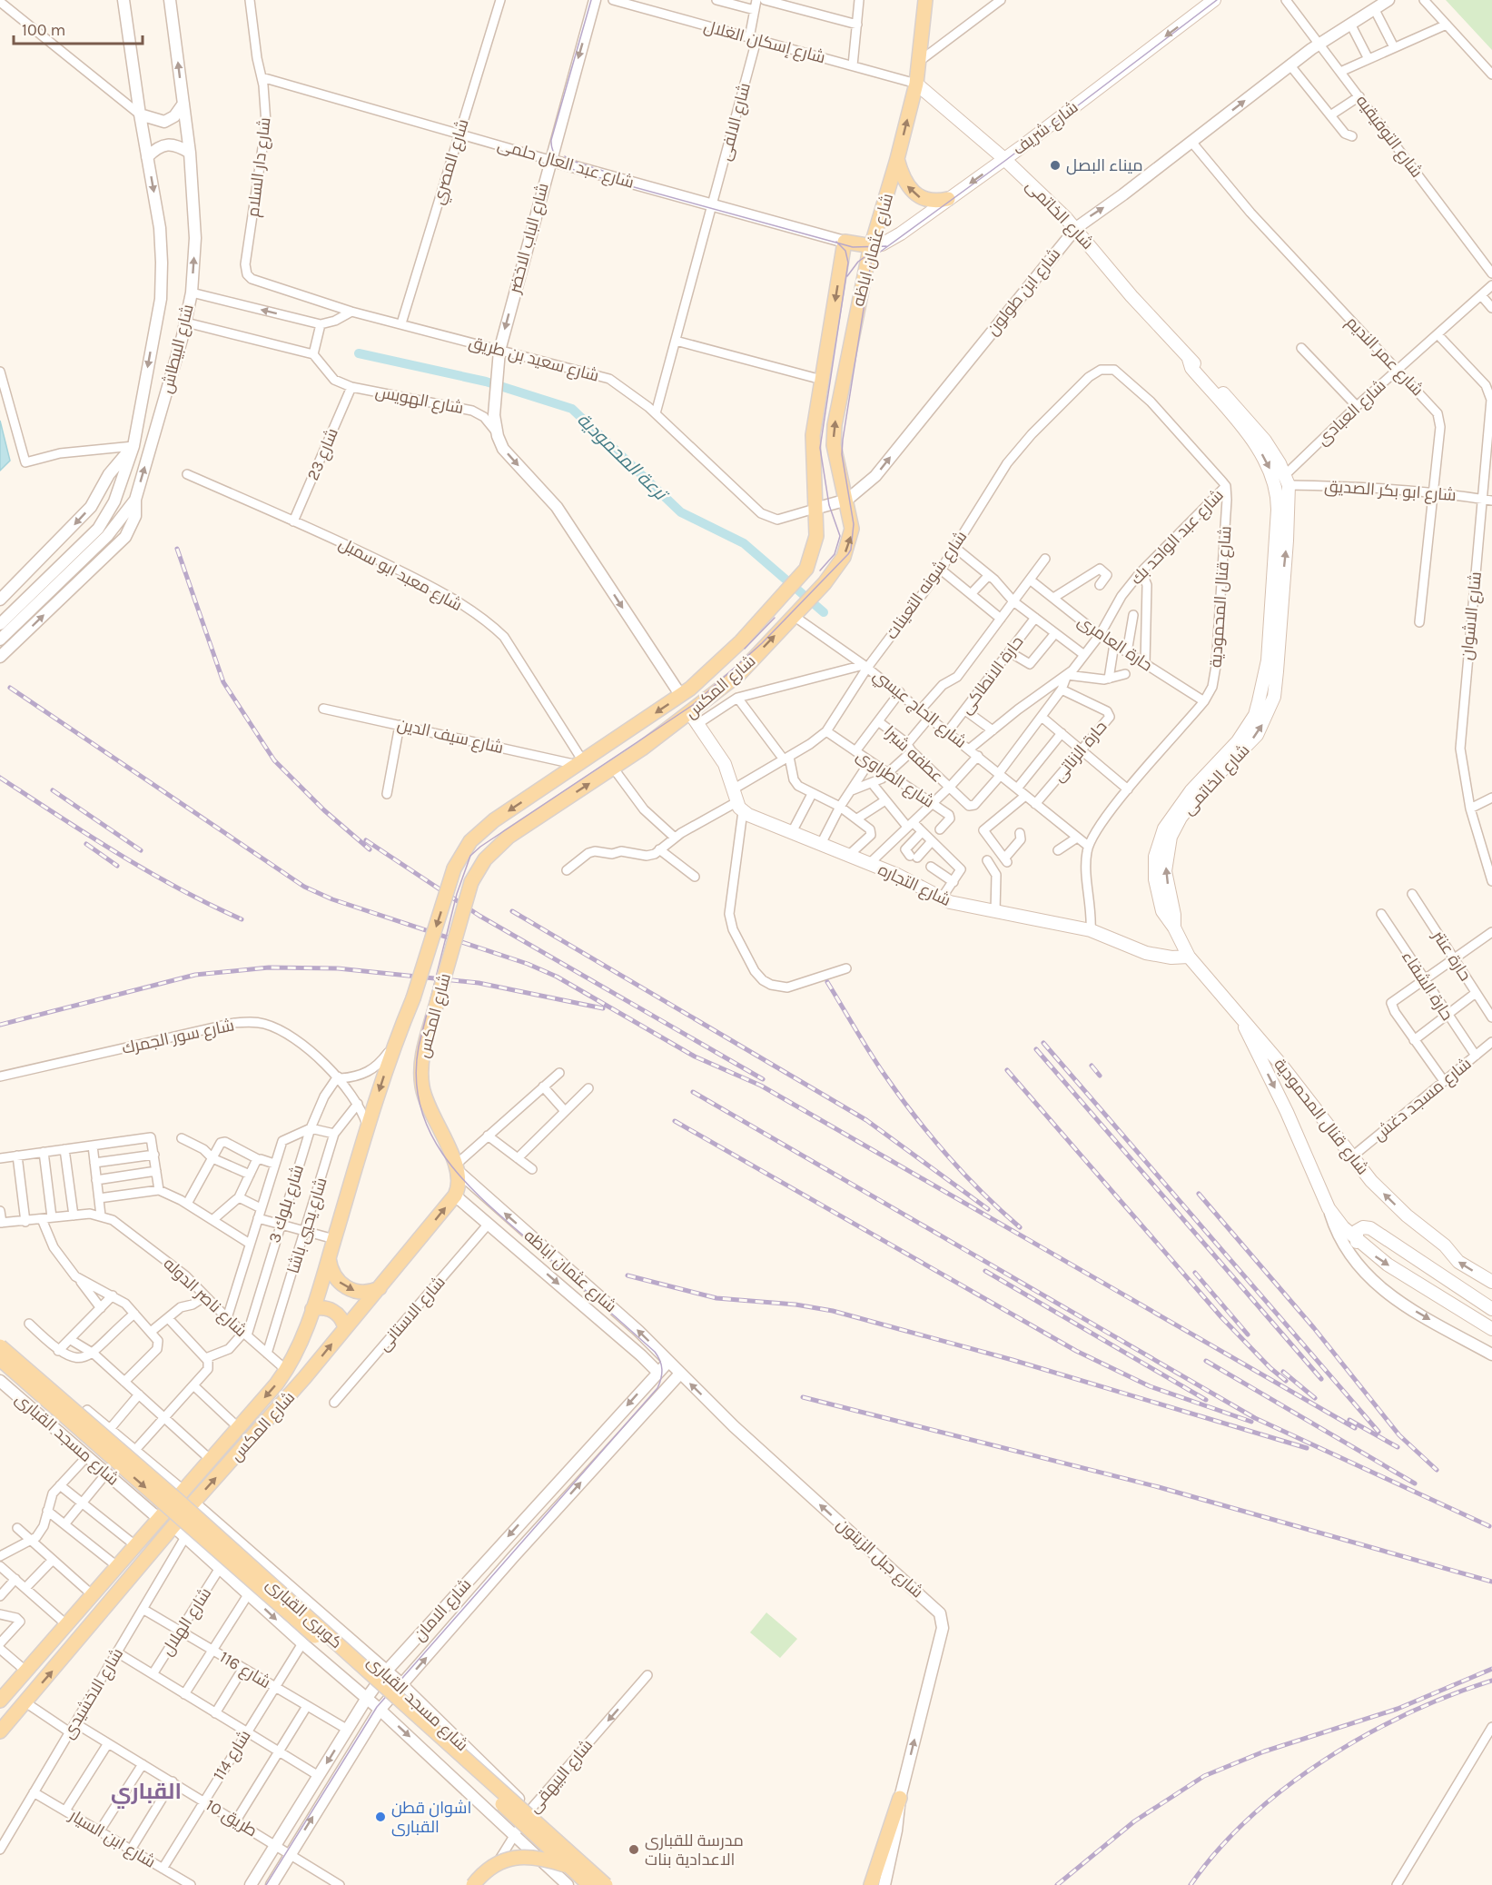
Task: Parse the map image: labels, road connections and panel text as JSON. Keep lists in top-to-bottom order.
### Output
{
  "streets": {
    "main road": [
      "شارع شريف",
      "شارع عبد العال حلمى",
      "شارع الخاتمى",
      "شارع عثمان اباظه",
      "شارع قنال المحمودية",
      "شارع المكس",
      "شارع التجاره",
      "كوبرى القبارى"
    ],
    "street": [
      "شارع إسكان الغلال",
      "شارع الالفى",
      "شارع التوفيقيه",
      "شارع المصري",
      "شارع دار السلام",
      "شارع الباب الاخضر",
      "شارع ابن طولون",
      "شارع البيطاش",
      "شارع عمر النديم",
      "شارع سعيد بن طريق",
      "شارع الهويس",
      "شارع العبادى",
      "شارع 23",
      "شارع ابو بكر الصديق",
      "شارع عبد الواحد بك",
      "شارع معبد ابو سمبل",
      "شارع شونه التعينات",
      "شارع الاشوان",
      "حارة العامرى",
      "حارة الانطاكى",
      "شارع الحاج عيسي",
      "شارع سيف الدين",
      "حارة الزناتى",
      "عطفه شبرا",
      "شارع الطراوى",
      "حارة عنتر",
      "حارة الشفاء",
      "شارع سور الجمرك",
      "شارع مسجد دغش",
      "شارع بلوك 3",
      "شارع يحيي باشا",
      "شارع ناصر الدوله",
      "شارع الاستانى",
      "شارع مسجد القبارى",
      "شارع جبل الزيتون",
      "شارع الامان",
      "شارع الهلال",
      "شارع 116",
      "شارع الاخشيدى",
      "شارع 114",
      "شارع البيهقى",
      "طريق 10",
      "شارع ابن السيار"
    ]
  },
  "crossings": [
    ["شارع إسكان الغلال", "شارع الالفى"],
    ["شارع إسكان الغلال", "شارع الخاتمى"],
    ["شارع إسكان الغلال", "شارع عثمان اباظه"],
    ["شارع الالفى", "شارع عبد العال حلمى"],
    ["شارع الالفى", "شارع سعيد بن طريق"],
    ["شارع شريف", "شارع عبد العال حلمى"],
    ["شارع شريف", "شارع الخاتمى"],
    ["شارع شريف", "شارع عثمان اباظه"],
    ["شارع التوفيقيه", "شارع ابن طولون"],
    ["شارع المصري", "شارع عبد العال حلمى"],
    ["شارع المصري", "شارع سعيد بن طريق"],
    ["شارع عبد العال حلمى", "شارع دار السلام"],
    ["شارع عبد العال حلمى", "شارع الباب الاخضر"],
    ["شارع عبد العال حلمى", "شارع عثمان اباظه"],
    ["شارع دار السلام", "شارع سعيد بن طريق"],
    ["شارع الخاتمى", "شارع عثمان اباظه"],
    ["شارع الخاتمى", "شارع ابن طولون"],
    ["شارع الخاتمى", "شارع العبادى"],
    ["شارع الخاتمى", "شارع ابو بكر الصديق"],
    ["شارع الخاتمى", "شارع قنال المحمودية"],
    ["شارع الباب الاخضر", "شارع سعيد بن طريق"],
    ["شارع الباب الاخضر", "شارع الهويس"],
    ["شارع عثمان اباظه", "شارع ابن طولون"],
    ["شارع عثمان اباظه", "شارع سعيد بن طريق"],
    ["شارع عثمان اباظه", "شارع المكس"],
    ["شارع عثمان اباظه", "شارع الاستانى"],
    ["شارع عثمان اباظه", "شارع جبل الزيتون"],
    ["شارع عثمان اباظه", "شارع الامان"],
    ["شارع ابن طولون", "شارع عمر النديم"],
    ["شارع ابن طولون", "شارع المكس"],
    ["شارع عمر النديم", "شارع العبادى"],
    ["شارع عمر النديم", "شارع ابو بكر الصديق"],
    ["شارع سعيد بن طريق", "شارع المكس"],
    ["شارع الهويس", "شارع 23"],
    ["شارع العبادى", "شارع ابو بكر الصديق"],
    ["شارع العبادى", "شارع الاشوان"],
    ["شارع 23", "شارع معبد ابو سمبل"],
    ["شارع ابو بكر الصديق", "شارع الاشوان"],
    ["شارع عبد الواحد بك", "شارع شونه التعينات"],
    ["شارع عبد الواحد بك", "شارع قنال المحمودية"],
    ["شارع عبد الواحد بك", "حارة العامرى"],
    ["شارع عبد الواحد بك", "شارع الحاج عيسي"],
    ["شارع معبد ابو سمبل", "شارع المكس"],
    ["شارع معبد ابو سمبل", "شارع سيف الدين"],
    ["شارع شونه التعينات", "شارع قنال المحمودية"],
    ["شارع شونه التعينات", "شارع الحاج عيسي"],
    ["شارع شونه التعينات", "شارع الطراوى"],
    ["شارع قنال المحمودية", "حارة العامرى"],
    ["شارع قنال المحمودية", "شارع الحاج عيسي"],
    ["شارع قنال المحمودية", "شارع التجاره"],
    ["شارع قنال المحمودية", "شارع مسجد دغش"],
    ["حارة الانطاكى", "شارع الحاج عيسي"],
    ["شارع المكس", "شارع الحاج عيسي"],
    ["شارع المكس", "شارع سيف الدين"],
    ["شارع المكس", "شارع سور الجمرك"],
    ["شارع المكس", "شارع ناصر الدوله"],
    ["شارع المكس", "شارع مسجد القبارى"],
    ["شارع المكس", "شارع الاخشيدى"],
    ["شارع الحاج عيسي", "حارة الزناتى"],
    ["شارع الحاج عيسي", "عطفه شبرا"],
    ["حارة الشفاء", "شارع مسجد دغش"],
    ["شارع سور الجمرك", "شارع بلوك 3"],
    ["شارع سور الجمرك", "شارع يحيي باشا"],
    ["شارع بلوك 3", "شارع ناصر الدوله"],
    ["شارع يحيي باشا", "شارع ناصر الدوله"],
    ["شارع مسجد القبارى", "شارع الامان"],
    ["شارع مسجد القبارى", "شارع الهلال"],
    ["شارع مسجد القبارى", "شارع الاخشيدى"],
    ["شارع مسجد القبارى", "شارع 114"],
    ["شارع مسجد القبارى", "شارع البيهقى"],
    ["شارع جبل الزيتون", "شارع الامان"],
    ["شارع الامان", "شارع 116"],
    ["شارع الامان", "طريق 10"],
    ["شارع الهلال", "شارع 116"],
    ["شارع 116", "شارع الاخشيدى"],
    ["شارع 116", "شارع 114"],
    ["شارع الاخشيدى", "طريق 10"],
    ["شارع الاخشيدى", "شارع ابن السيار"],
    ["شارع 114", "طريق 10"],
    ["شارع 114", "شارع ابن السيار"]
  ],
  "one_way": [
    "شارع شريف",
    "شارع الباب الاخضر",
    "شارع ابن طولون",
    "شارع جبل الزيتون",
    "شارع البيهقى"
  ],
  "districts": ["القباري"],
  "water": ["ترعة المحمودية"],
  "places": ["ميناء البصل", "اشوان قطن القبارى", "مدرسة للقبارى الاعدادية بنات"],
  "scale_bar": "100 m"
}
